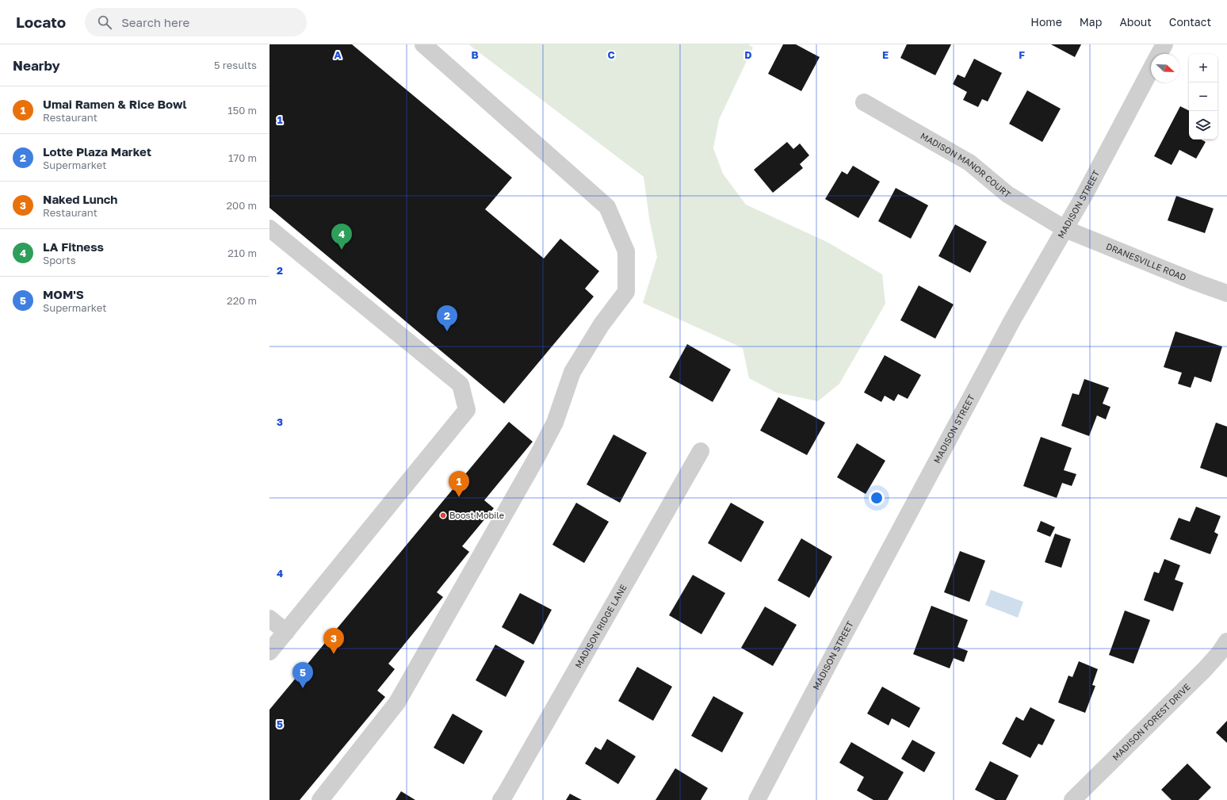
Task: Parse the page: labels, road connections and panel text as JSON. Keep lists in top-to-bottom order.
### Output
{
  "streets": {
    "street": [
      "MADISON MANOR COURT",
      "MADISON STREET",
      "DRANESVILLE ROAD",
      "MADISON RIDGE LANE",
      "MADISON FOREST DRIVE"
    ]
  },
  "crossings": [
    ["MADISON MANOR COURT", "MADISON STREET"],
    ["MADISON MANOR COURT", "DRANESVILLE ROAD"],
    ["MADISON STREET", "DRANESVILLE ROAD"]
  ],
  "places": ["Boost Mobile"],
  "north": "bottom right",
  "page": {
    "header": "Locato",
    "search": "Search here",
    "nav": [
      "Home",
      "Map",
      "About",
      "Contact"
    ],
    "heading": ["Nearby", "5 results"],
    "map_buttons": ["+", "−"],
    "list": [
      {
        "mark": "1",
        "name": "Umai Ramen & Rice Bowl",
        "note": "Restaurant",
        "value": "150 m"
      },
      {
        "mark": "2",
        "name": "Lotte Plaza Market",
        "note": "Supermarket",
        "value": "170 m"
      },
      {
        "mark": "3",
        "name": "Naked Lunch",
        "note": "Restaurant",
        "value": "200 m"
      },
      {
        "mark": "4",
        "name": "LA Fitness",
        "note": "Sports",
        "value": "210 m"
      },
      {
        "mark": "5",
        "name": "MOM'S",
        "note": "Supermarket",
        "value": "220 m"
      }
    ],
    "pins": [
      "4",
      "2",
      "1",
      "3",
      "5"
    ]
  },
  "grid": {
    "columns": [
      "A",
      "B",
      "C",
      "D",
      "E",
      "F"
    ],
    "rows": [
      "1",
      "2",
      "3",
      "4",
      "5"
    ]
  }
}
